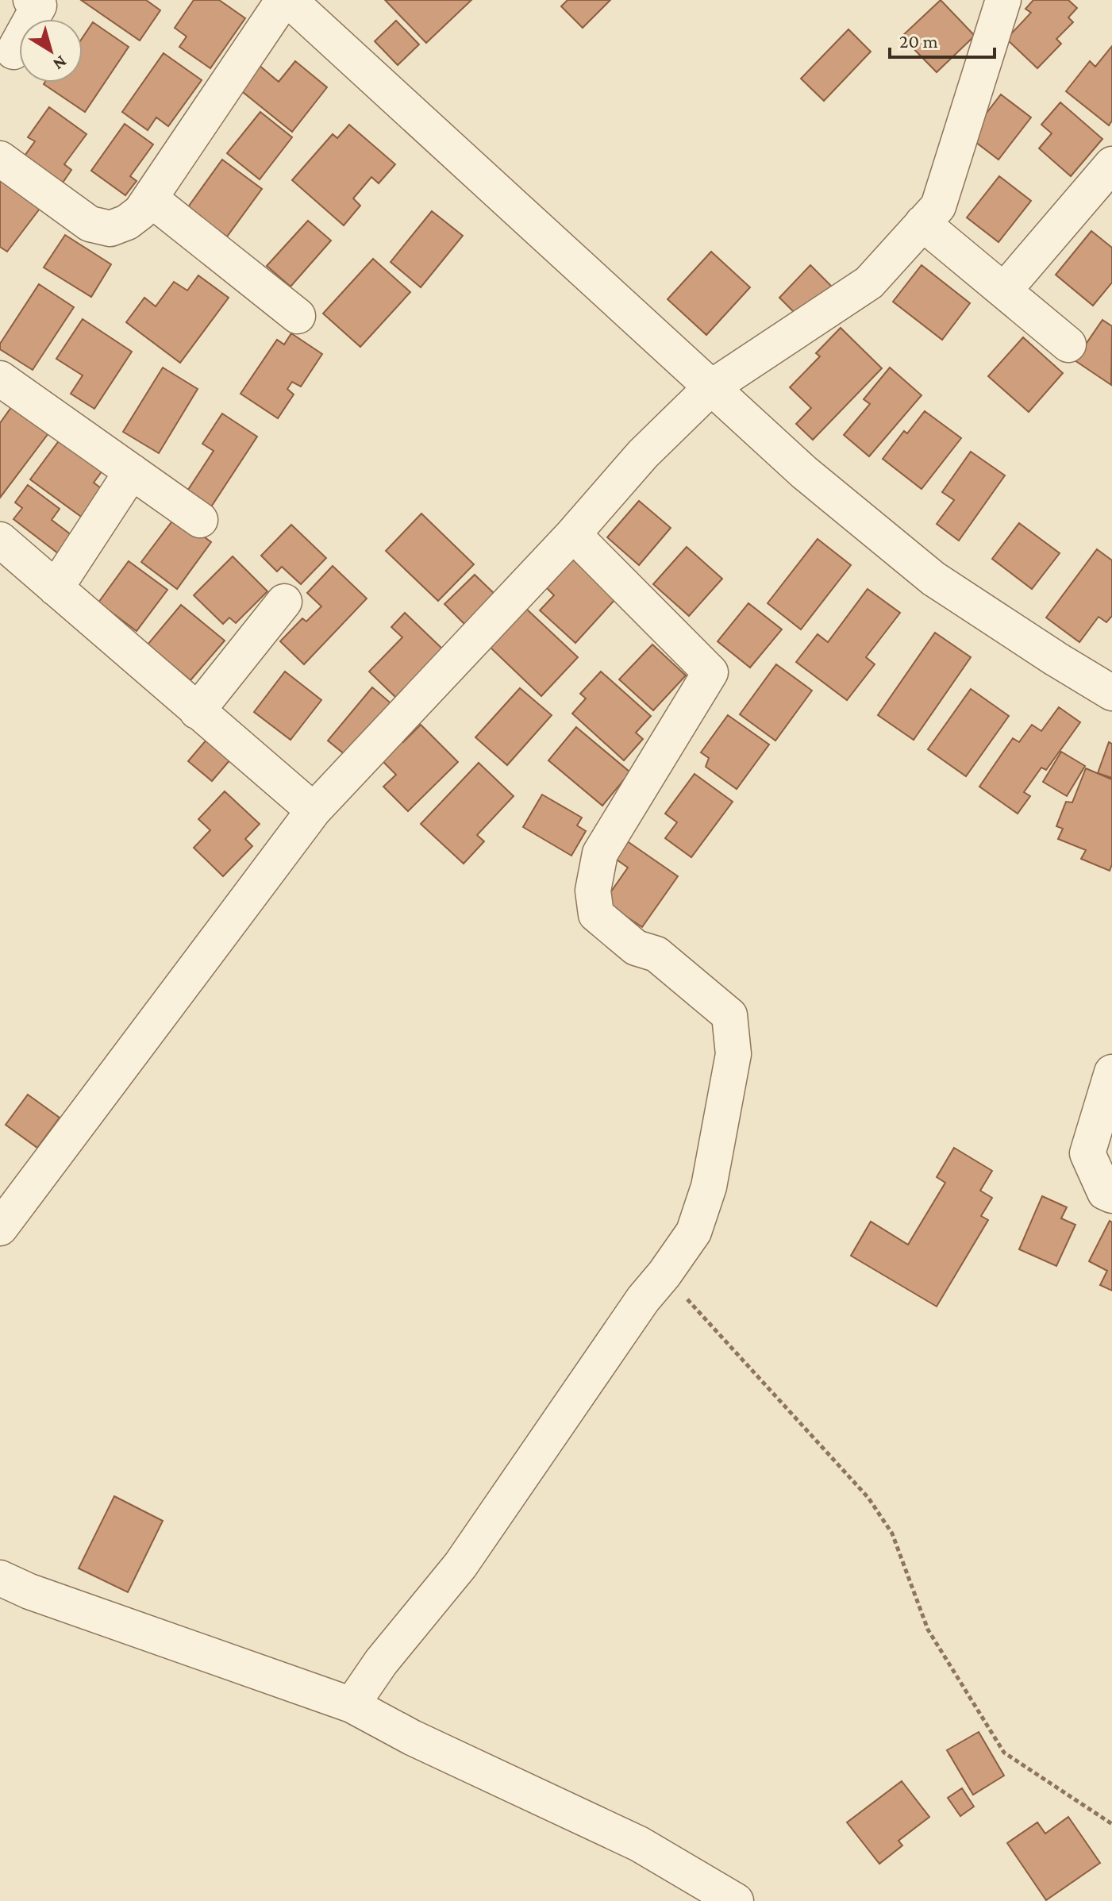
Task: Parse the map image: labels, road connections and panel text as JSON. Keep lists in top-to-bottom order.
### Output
{
  "scale_bar": "20 m",
  "north": "bottom right"
}
